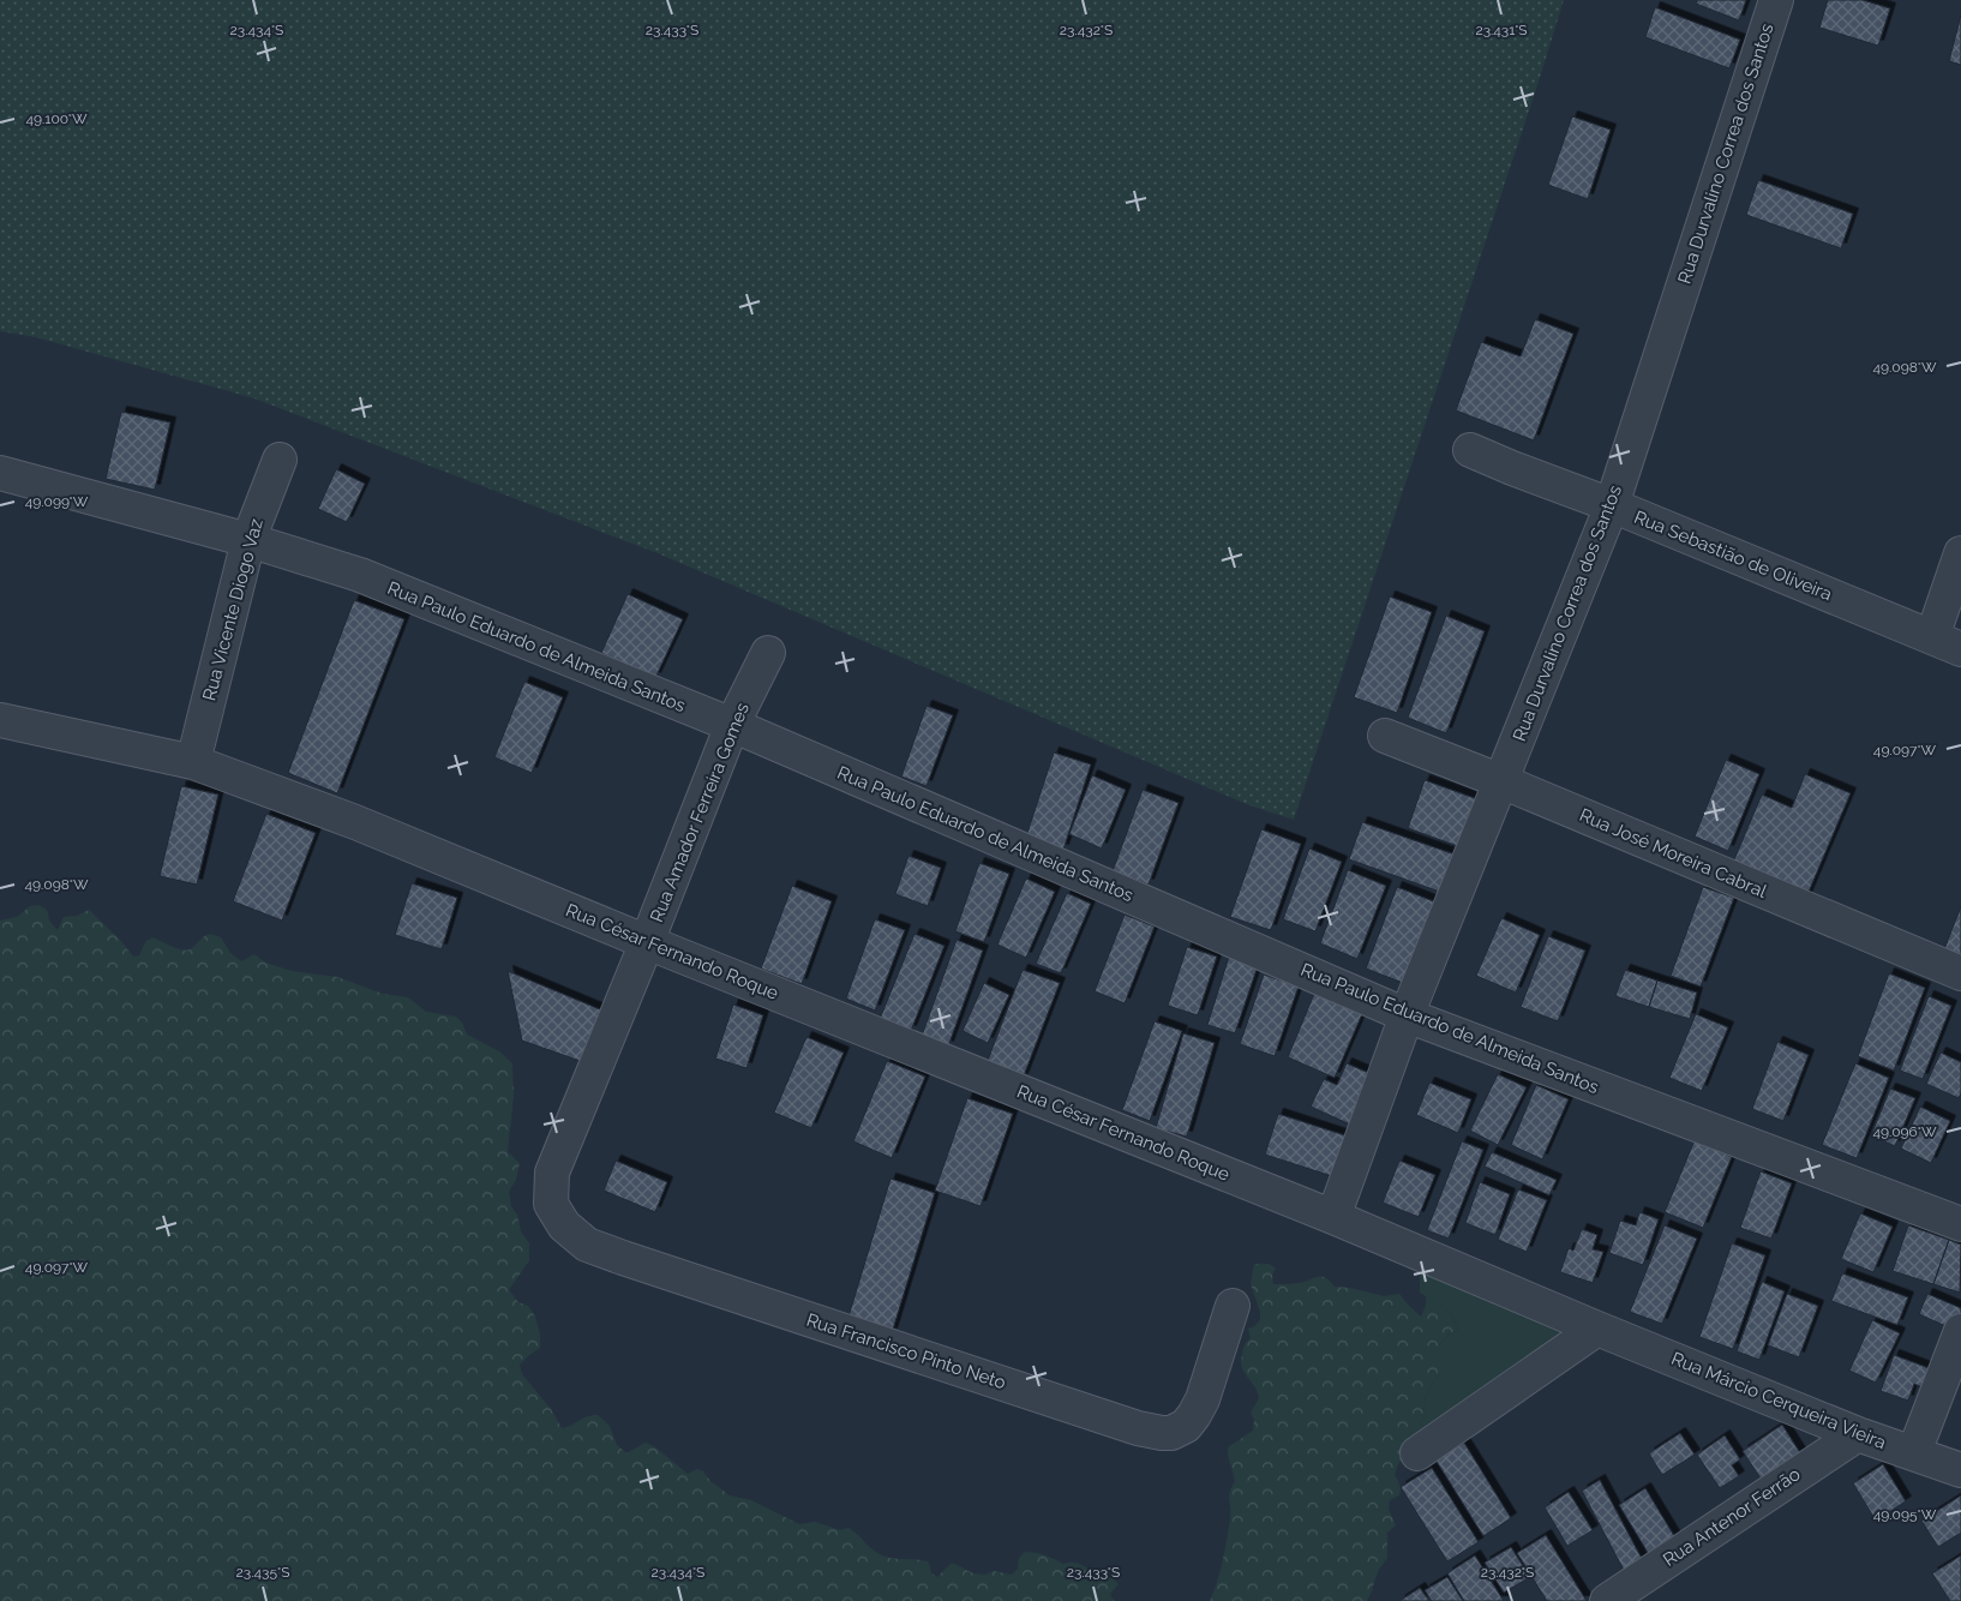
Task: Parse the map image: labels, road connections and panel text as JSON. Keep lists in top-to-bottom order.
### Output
{
  "streets": {
    "street": [
      "Rua Durvalino Correa dos Santos",
      "Rua Sebastião de Oliveira",
      "Rua Vicente Diogo Vaz",
      "Rua Paulo Eduardo de Almeida Santos",
      "Rua Amador Ferreira Gomes",
      "Rua José Moreira Cabral",
      "Rua César Fernando Roque",
      "Rua Francisco Pinto Neto",
      "Rua Márcio Cerqueira Vieira",
      "Rua Antenor Ferrão"
    ]
  },
  "crossings": [
    ["Rua Durvalino Correa dos Santos", "Rua Sebastião de Oliveira"],
    ["Rua Durvalino Correa dos Santos", "Rua Paulo Eduardo de Almeida Santos"],
    ["Rua Durvalino Correa dos Santos", "Rua José Moreira Cabral"],
    ["Rua Durvalino Correa dos Santos", "Rua César Fernando Roque"],
    ["Rua Durvalino Correa dos Santos", "Rua Márcio Cerqueira Vieira"],
    ["Rua Vicente Diogo Vaz", "Rua Paulo Eduardo de Almeida Santos"],
    ["Rua Vicente Diogo Vaz", "Rua César Fernando Roque"],
    ["Rua Paulo Eduardo de Almeida Santos", "Rua Amador Ferreira Gomes"],
    ["Rua Amador Ferreira Gomes", "Rua César Fernando Roque"],
    ["Rua Amador Ferreira Gomes", "Rua Francisco Pinto Neto"],
    ["Rua César Fernando Roque", "Rua Márcio Cerqueira Vieira"],
    ["Rua Márcio Cerqueira Vieira", "Rua Antenor Ferrão"]
  ],
  "coordinates": [
    "23.434°S",
    "23.433°S",
    "23.432°S",
    "23.431°S",
    "49.100°W",
    "49.098°W",
    "49.099°W",
    "49.097°W",
    "49.096°W",
    "49.095°W",
    "23.435°S"
  ]
}
